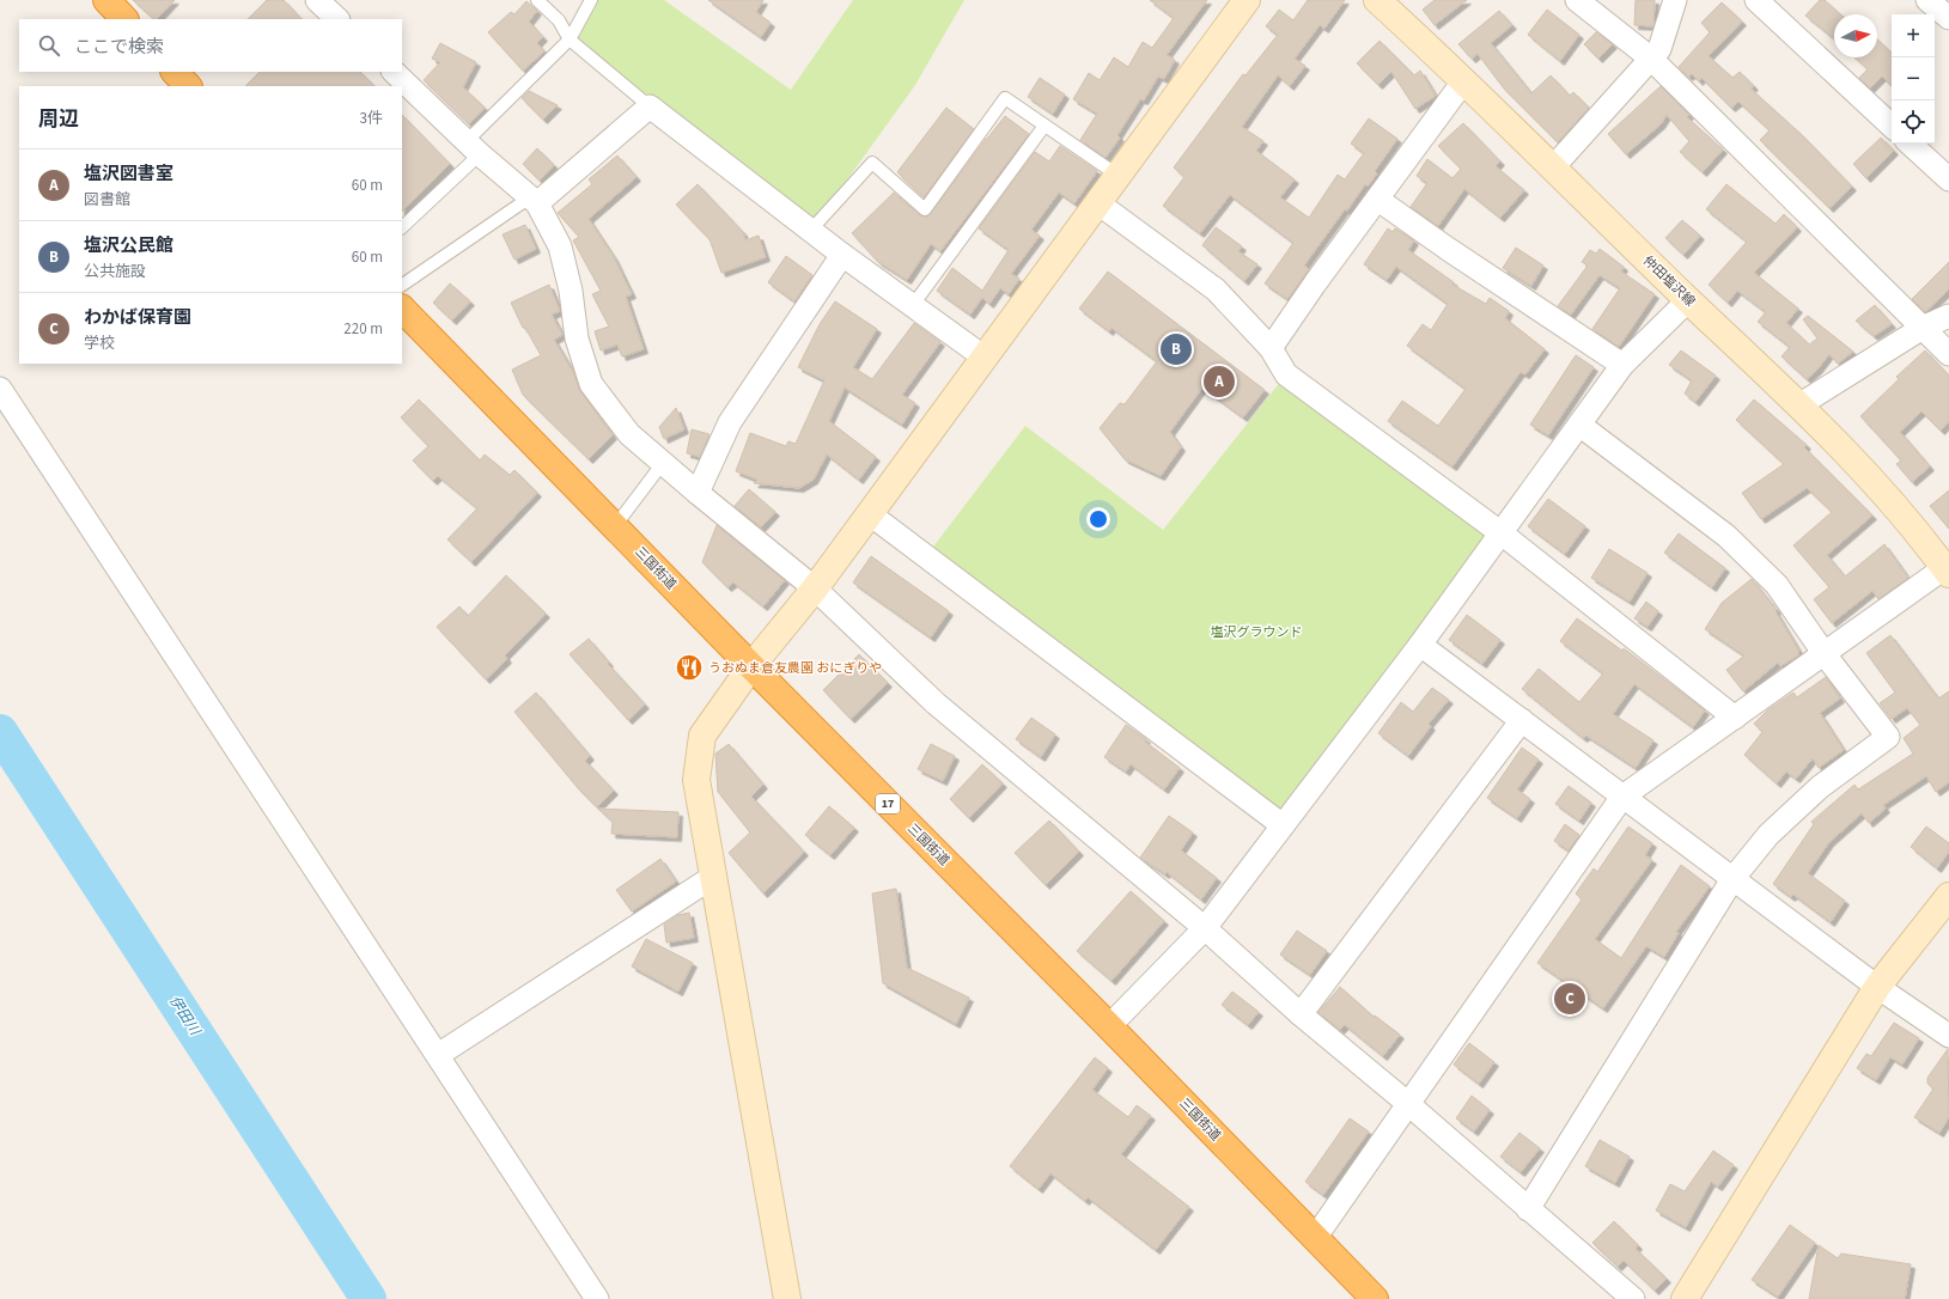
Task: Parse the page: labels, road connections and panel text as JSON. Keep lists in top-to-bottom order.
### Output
{
  "streets": {
    "highway": ["三国街道", "17"],
    "street": ["仲田塩沢線"]
  },
  "water": ["伊田川"],
  "parks": ["塩沢グラウンド"],
  "places": {
    "restaurant": ["うおぬま倉友農園 おにぎりや"]
  },
  "north": "right",
  "page": {
    "map_buttons": ["+", "−"],
    "search": "ここで検索",
    "heading": ["周辺", "3件"],
    "list": [
      {
        "mark": "A",
        "name": "塩沢図書室",
        "note": "図書館",
        "value": "60 m"
      },
      {
        "mark": "B",
        "name": "塩沢公民館",
        "note": "公共施設",
        "value": "60 m"
      },
      {
        "mark": "C",
        "name": "わかば保育園",
        "note": "学校",
        "value": "220 m"
      }
    ],
    "pins": ["B", "A", "C"]
  }
}
